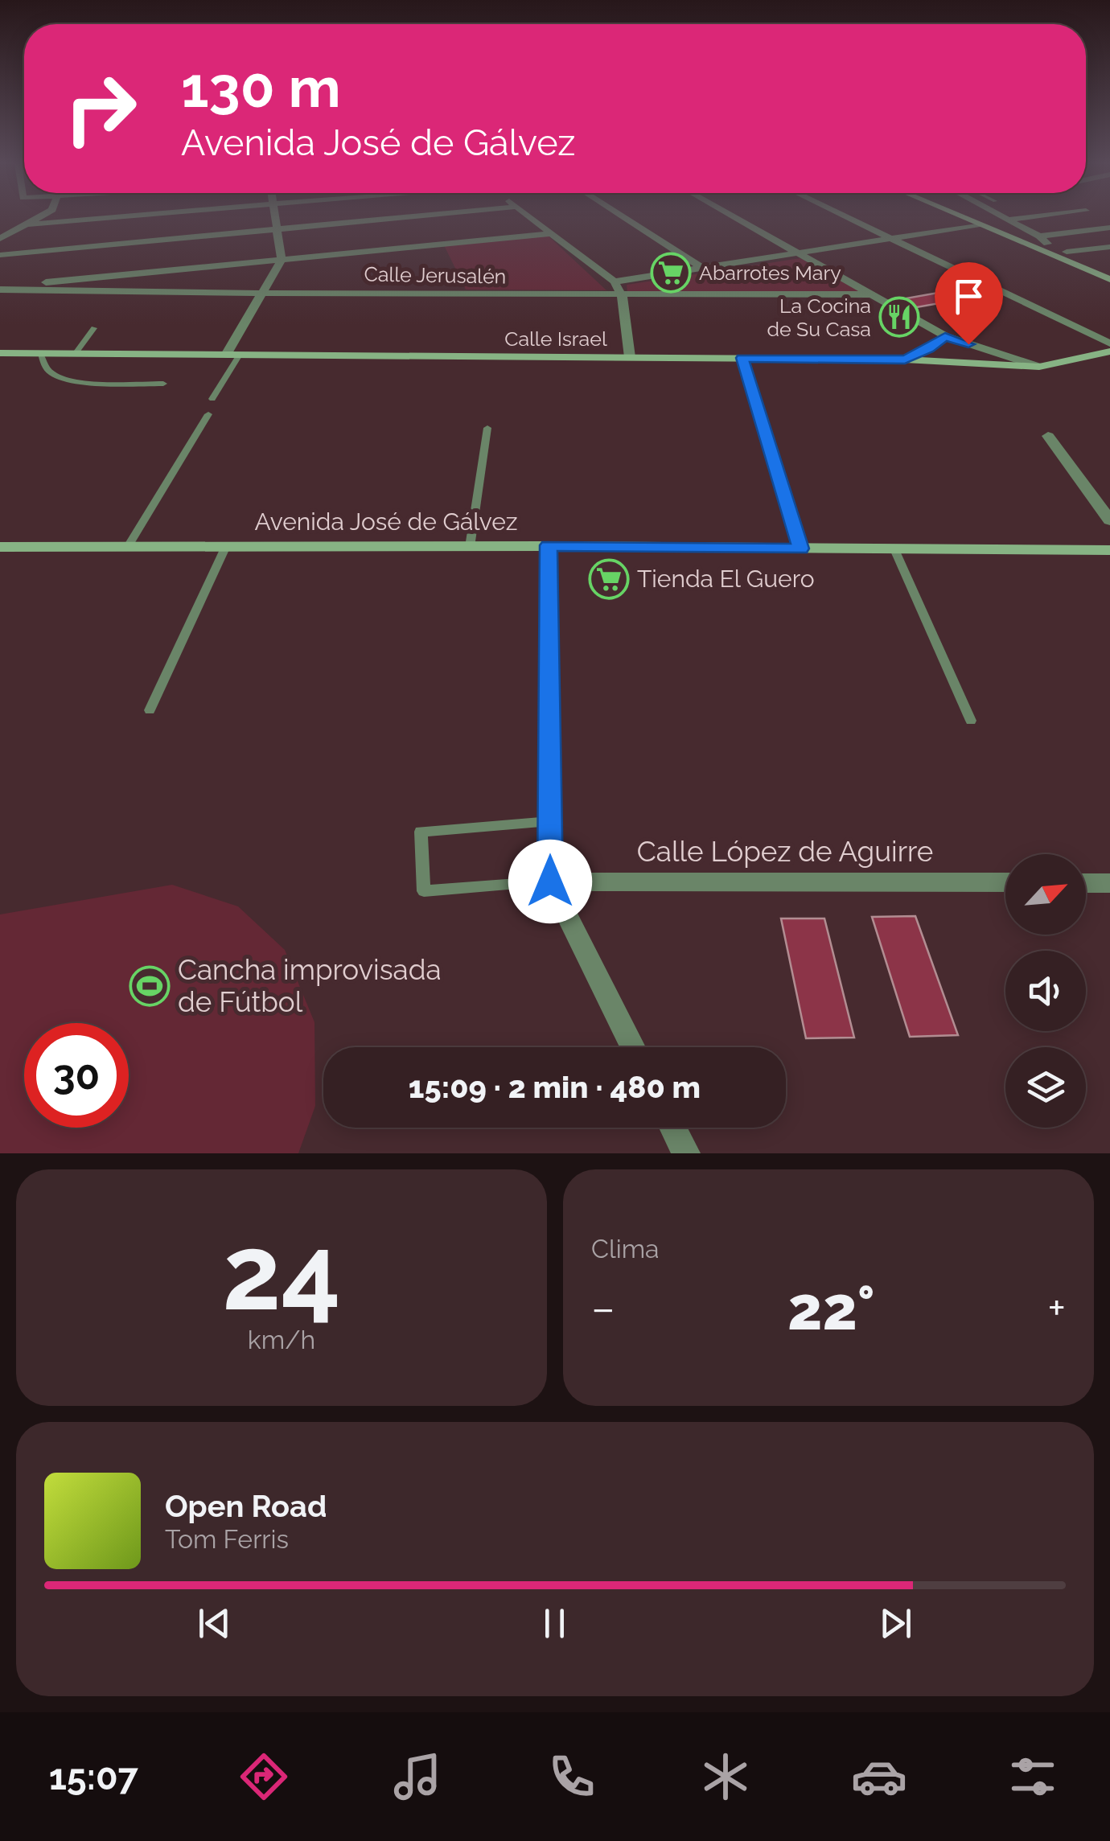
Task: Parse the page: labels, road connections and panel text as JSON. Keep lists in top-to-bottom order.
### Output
{
  "streets": {
    "main road": ["Calle Israel", "Avenida José de Gálvez"],
    "street": ["Calle Jerusalén", "Calle López de Aguirre"]
  },
  "places": {
    "supermarket": ["Abarrotes Mary", "Tienda El Guero"],
    "restaurant": ["La Cocina de Su Casa"],
    "sports": ["Cancha improvisada de Fútbol"]
  },
  "north": "top right",
  "page": {
    "turn": ["130 m", "Avenida José de Gálvez"],
    "limit": "30",
    "trip": "15:09 · 2 min · 480 m",
    "tile": [
      ["24", "km/h"],
      "Clima"
    ],
    "heat": ["−", "22°", "+"],
    "song": ["Open Road", "Tom Ferris"],
    "tabs": "15:07"
  }
}
